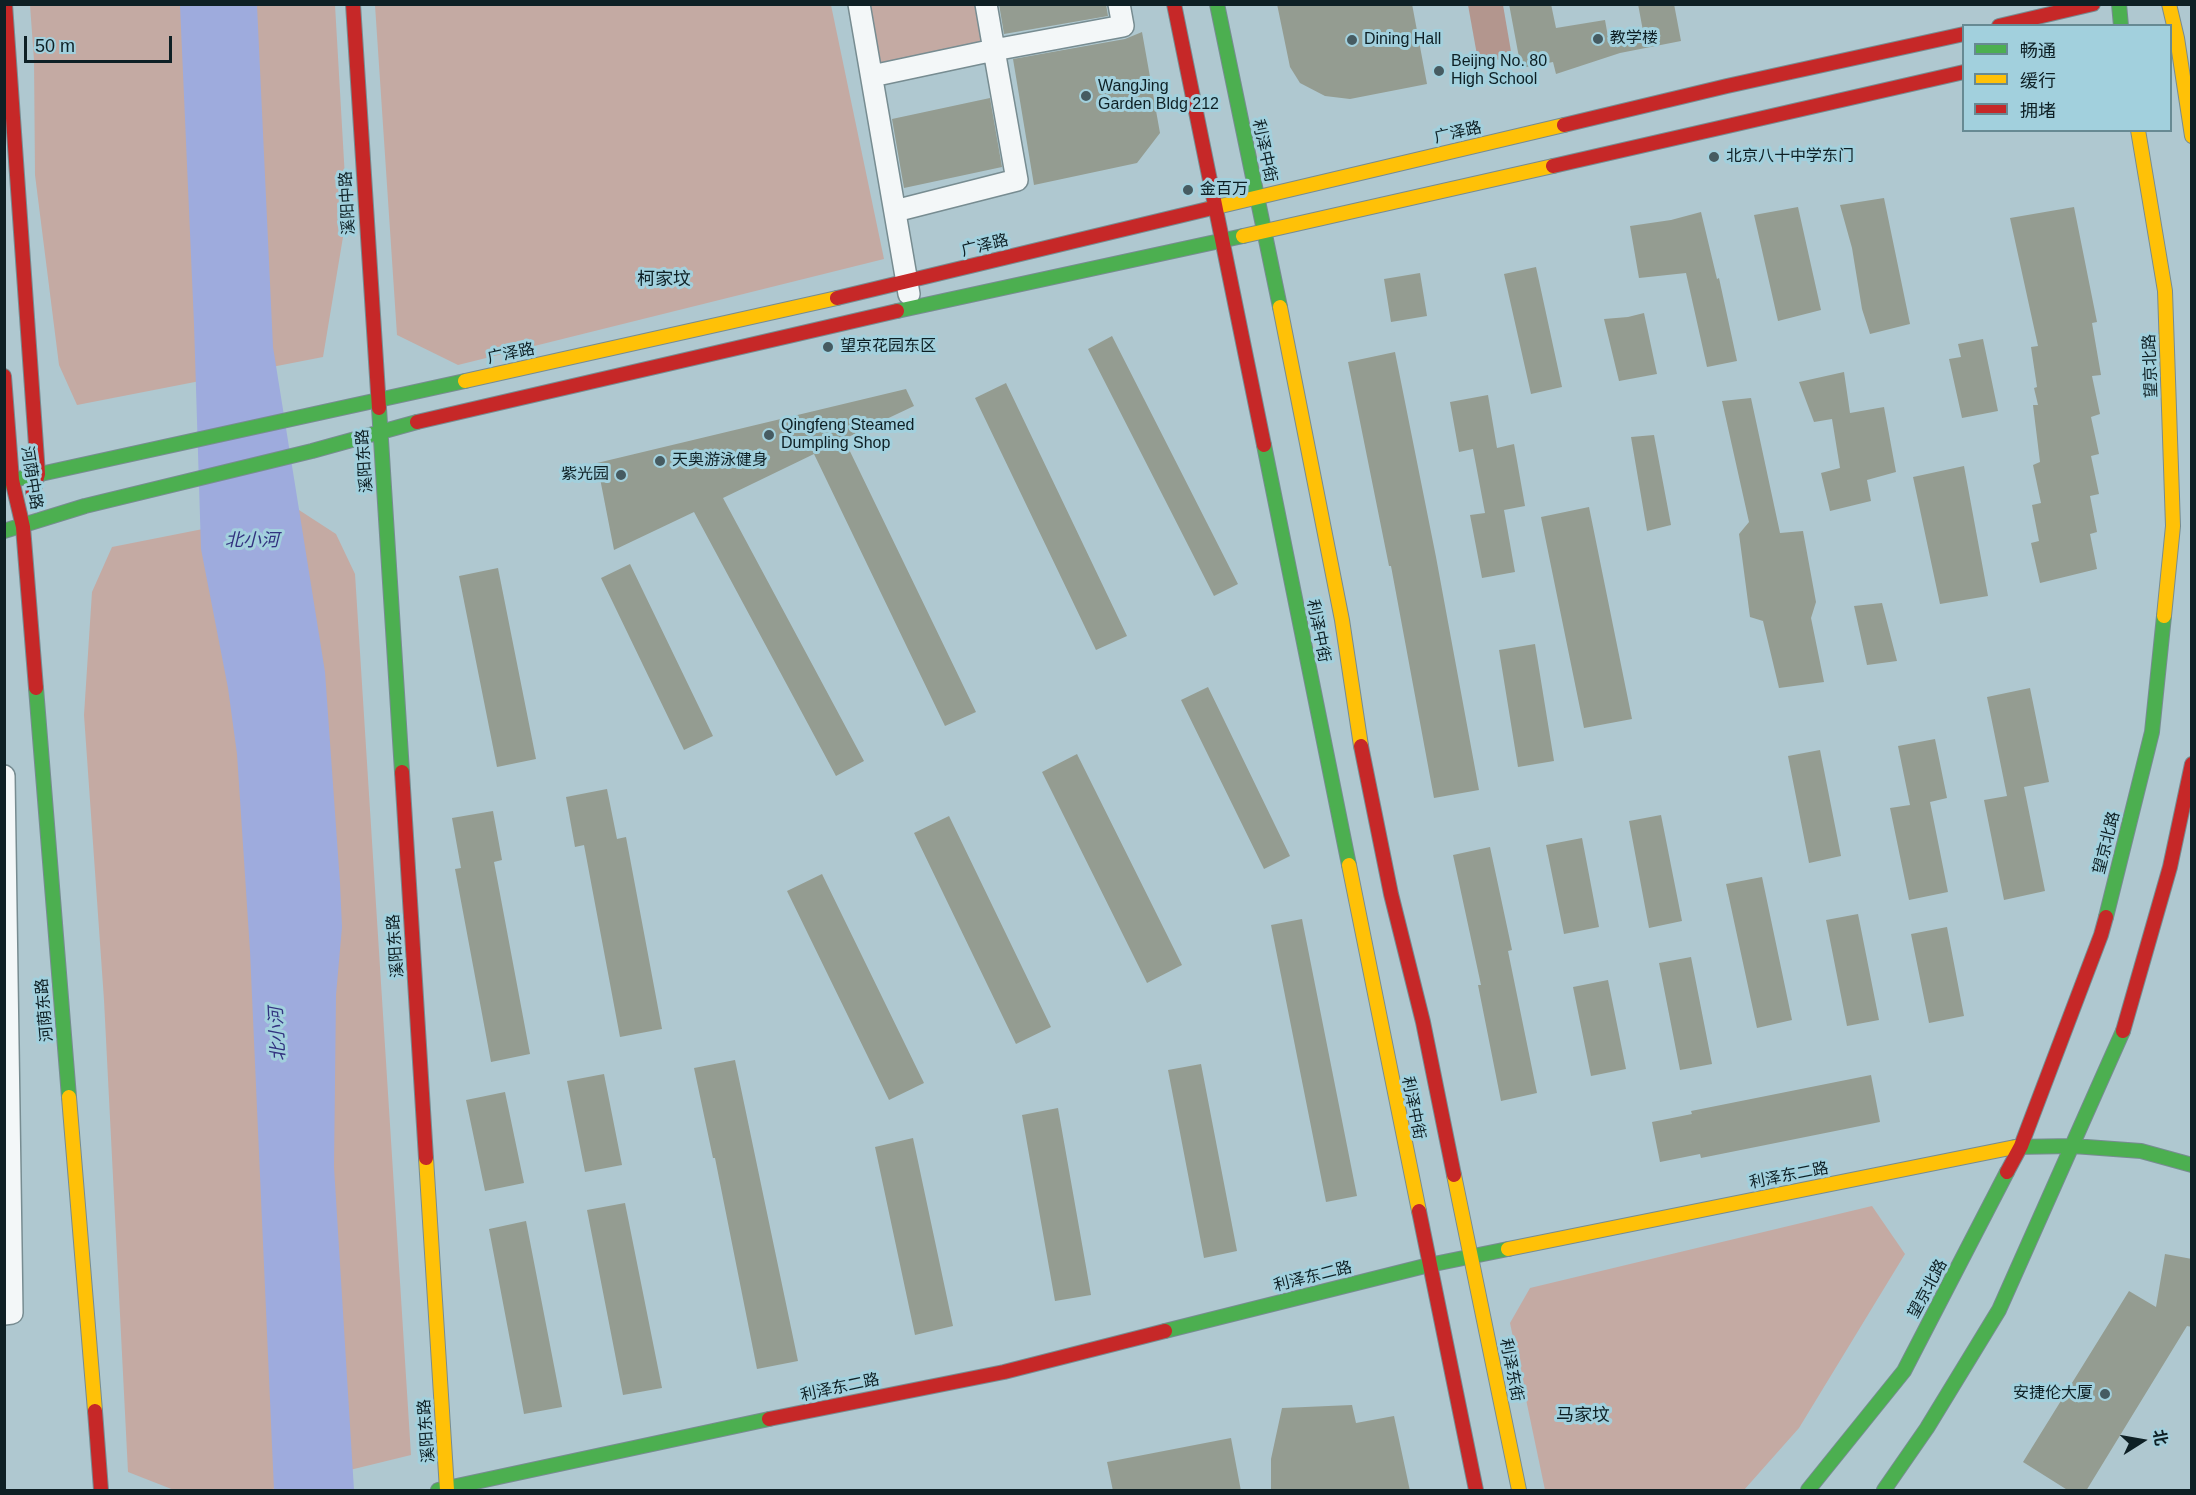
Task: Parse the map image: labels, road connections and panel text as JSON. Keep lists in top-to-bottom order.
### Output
{
  "streets": {
    "street": [
      "广泽路",
      "利泽中街",
      "溪阳中路",
      "望京北路",
      "溪阳东路",
      "河荫中路",
      "河荫东路",
      "利泽东二路",
      "利泽东街"
    ]
  },
  "crossings": [
    ["广泽路", "利泽中街"],
    ["广泽路", "溪阳中路"],
    ["广泽路", "溪阳东路"],
    ["广泽路", "河荫中路"],
    ["利泽中街", "利泽东二路"],
    ["利泽中街", "利泽东街"],
    ["溪阳中路", "溪阳东路"],
    ["望京北路", "利泽东二路"],
    ["溪阳东路", "利泽东二路"],
    ["河荫中路", "河荫东路"],
    ["利泽东二路", "利泽东街"]
  ],
  "districts": ["柯家坟", "马家坟"],
  "water": ["北小河"],
  "places": [
    "教学楼",
    "Dining Hall",
    "Beijng No. 80 High School",
    "WangJing Garden Bldg 212",
    "北京八十中学东门",
    "金百万",
    "望京花园东区",
    "Qingfeng Steamed Dumpling Shop",
    "天奥游泳健身",
    "紫光园",
    "安捷伦大厦"
  ],
  "legend": ["畅通", "缓行", "拥堵"],
  "scale_bar": "50 m",
  "north": "right"
}
